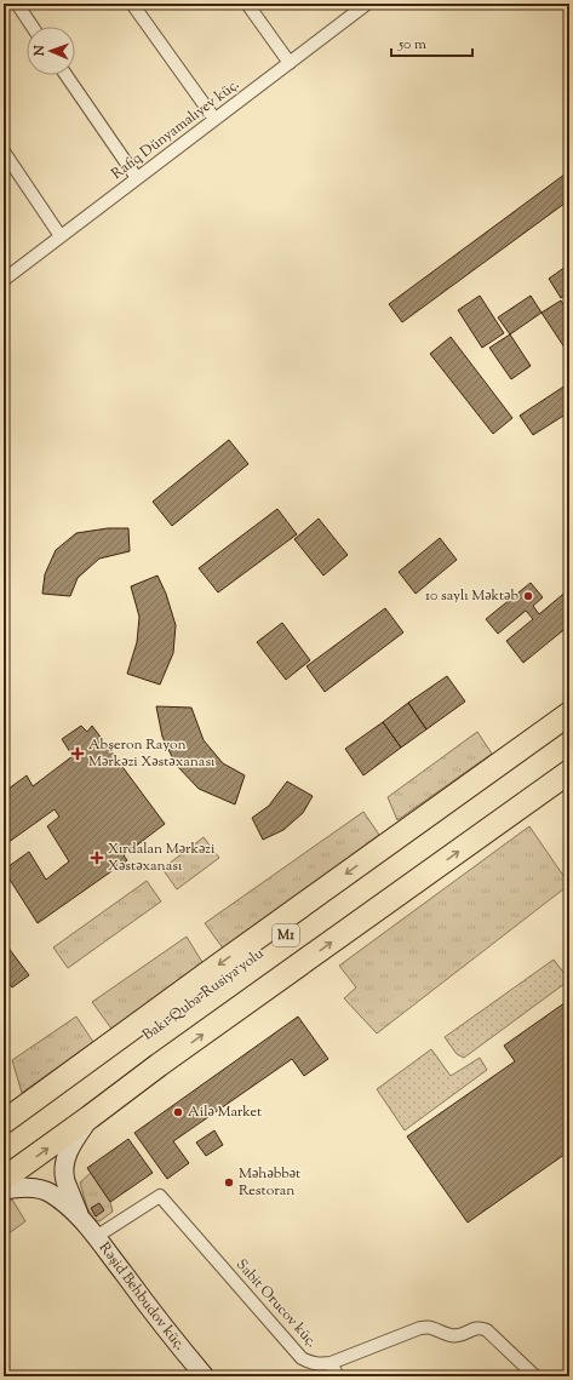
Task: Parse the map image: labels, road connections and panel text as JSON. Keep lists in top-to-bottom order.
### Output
{
  "streets": {
    "highway": ["M1", "Bakı-Quba-Rusiya yolu"],
    "street": ["Rafiq Dünyamalıyev küç.", "Rəşid Behbudov küç.", "Sabit Orucov küç."]
  },
  "crossings": [
    ["Rəşid Behbudov küç.", "Sabit Orucov küç."]
  ],
  "places": {
    "other": ["10 saylı Məktəb", "Ailə Market", "Məhəbbət Restoran"],
    "health": ["Abşeron Rayon Mərkəzi Xəstəxanası", "Xırdalan Mərkəzi Xəstəxanası"]
  },
  "scale_bar": "50 m",
  "north": "left"
}
